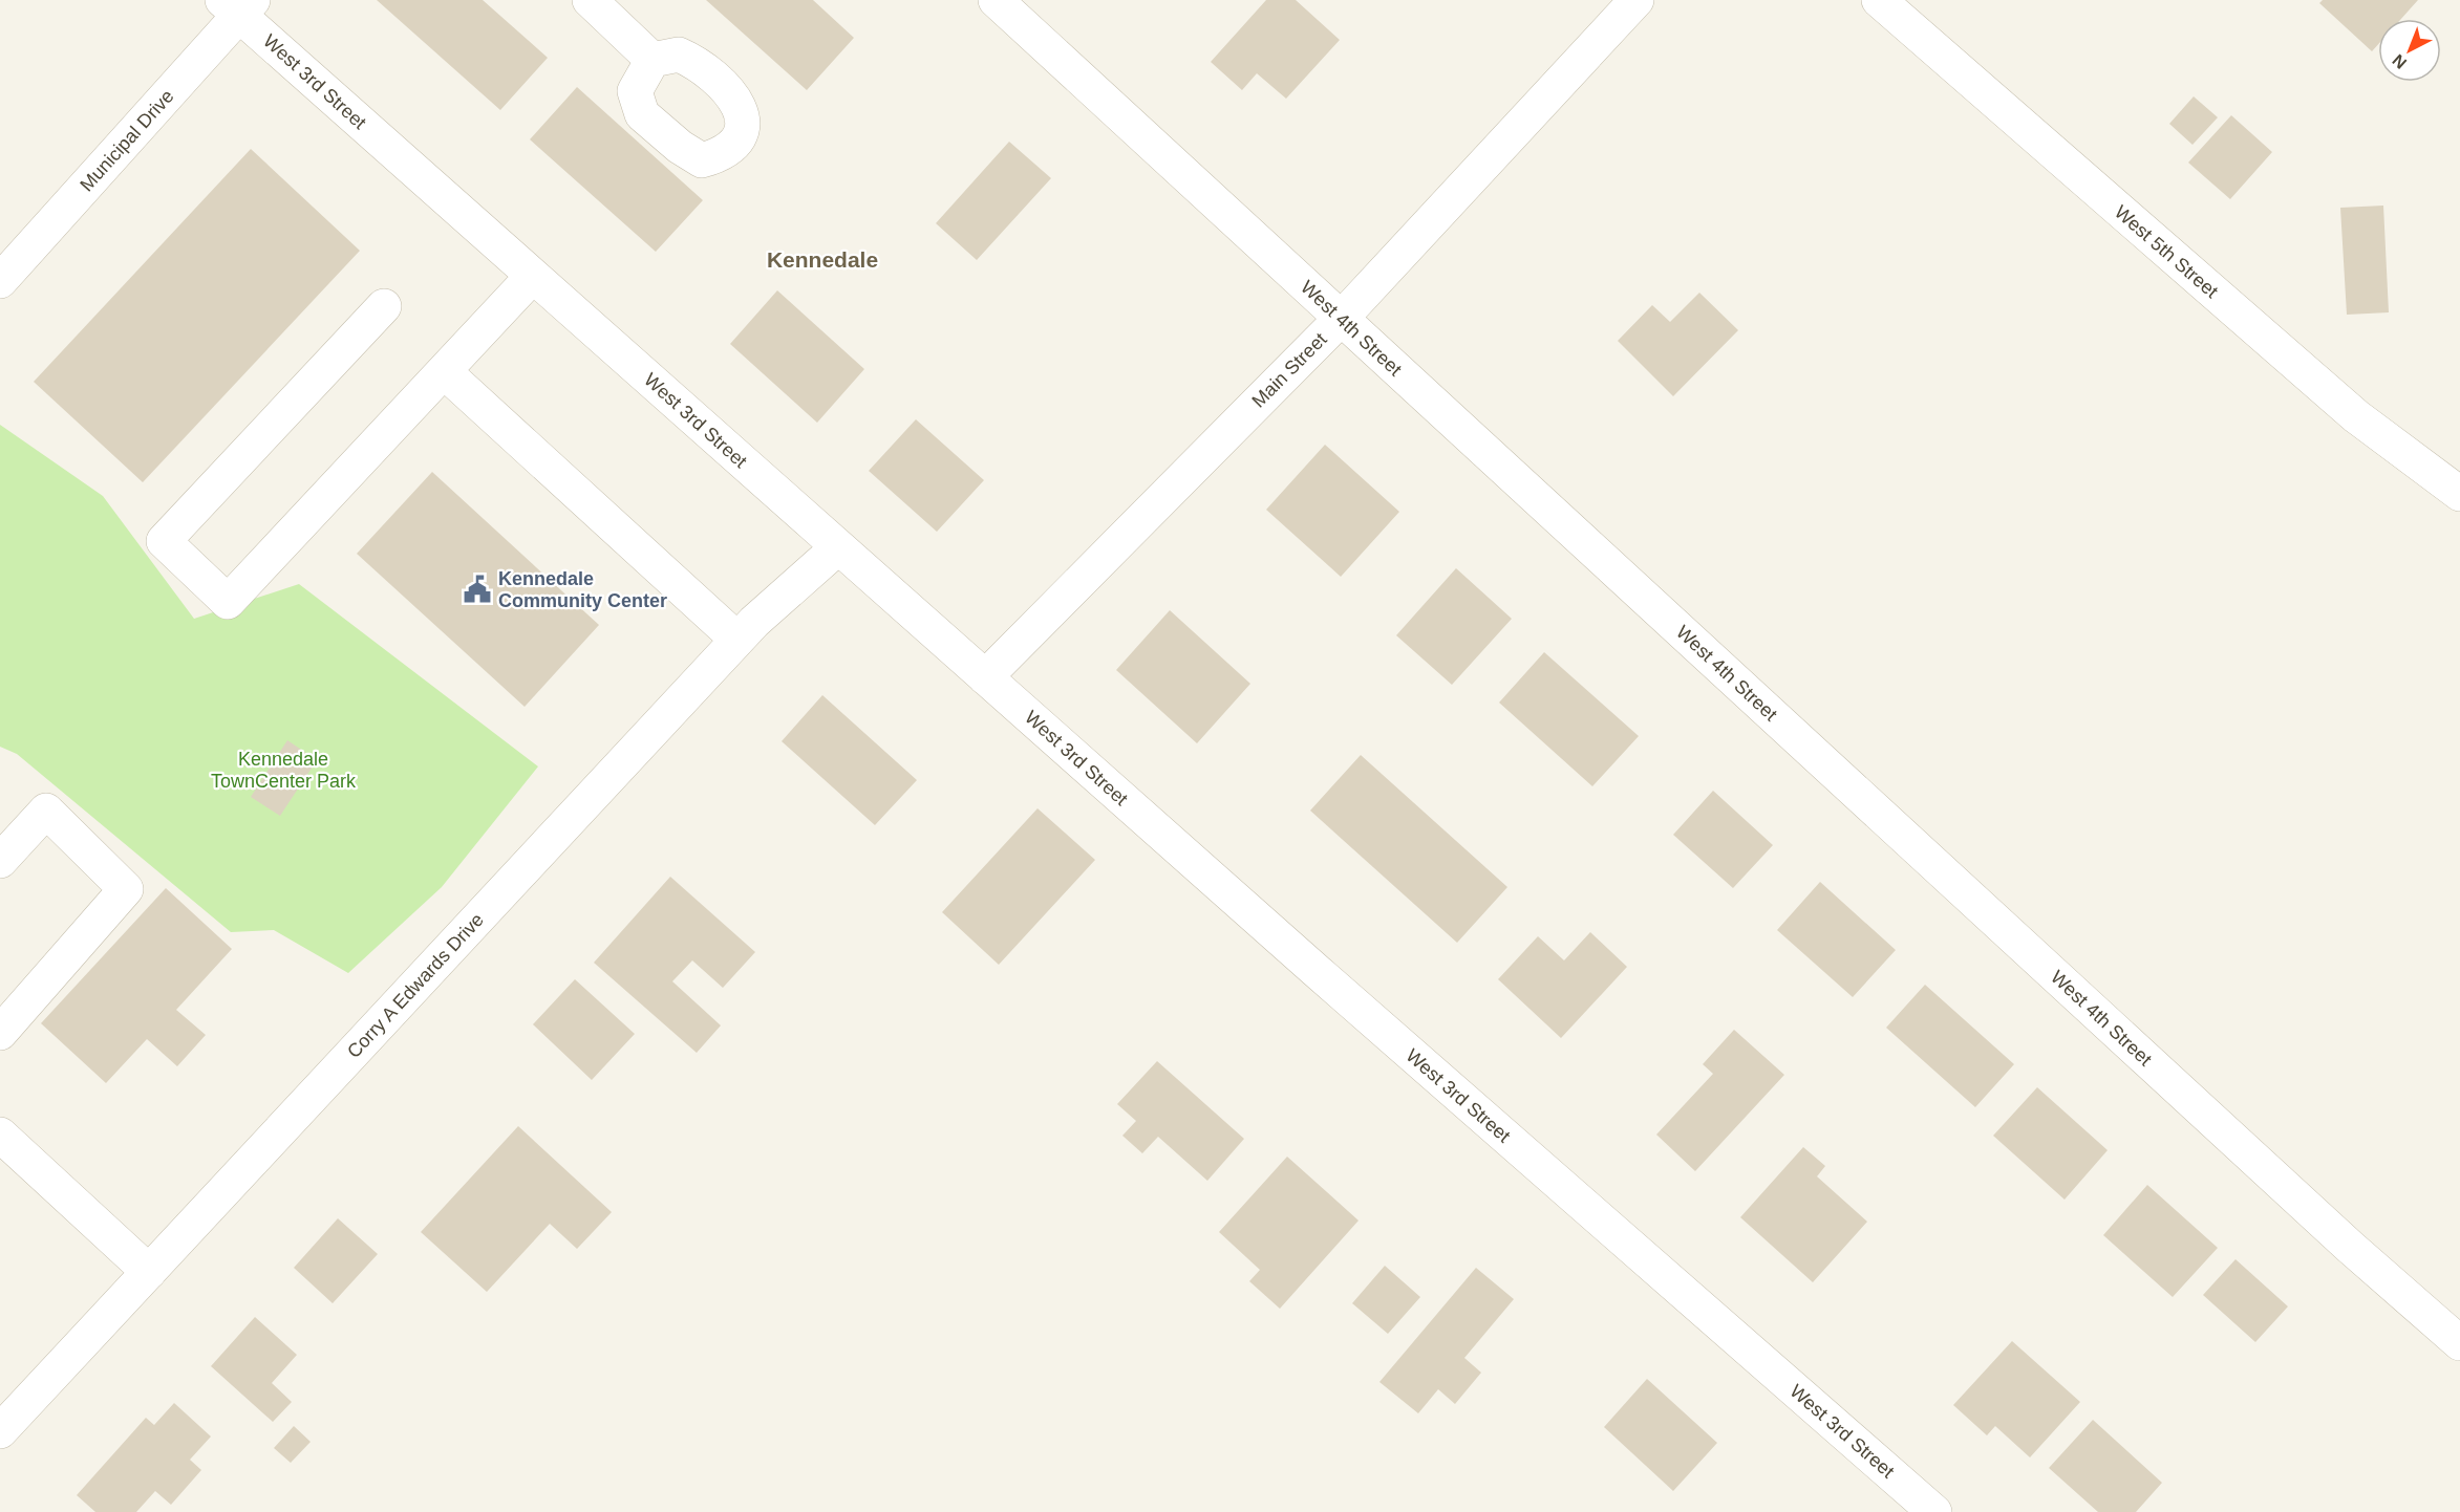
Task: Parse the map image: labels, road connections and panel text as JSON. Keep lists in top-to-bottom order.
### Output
{
  "streets": {
    "street": [
      "West 3rd Street",
      "Municipal Drive",
      "West 5th Street",
      "West 4th Street",
      "Main Street",
      "Corry A Edwards Drive"
    ]
  },
  "crossings": [
    ["West 3rd Street", "Municipal Drive"],
    ["West 3rd Street", "Main Street"],
    ["West 3rd Street", "Corry A Edwards Drive"],
    ["West 4th Street", "Main Street"]
  ],
  "districts": ["Kennedale"],
  "parks": ["Kennedale TownCenter Park"],
  "places": {
    "public building": ["Kennedale Community Center"]
  },
  "north": "bottom left"
}
